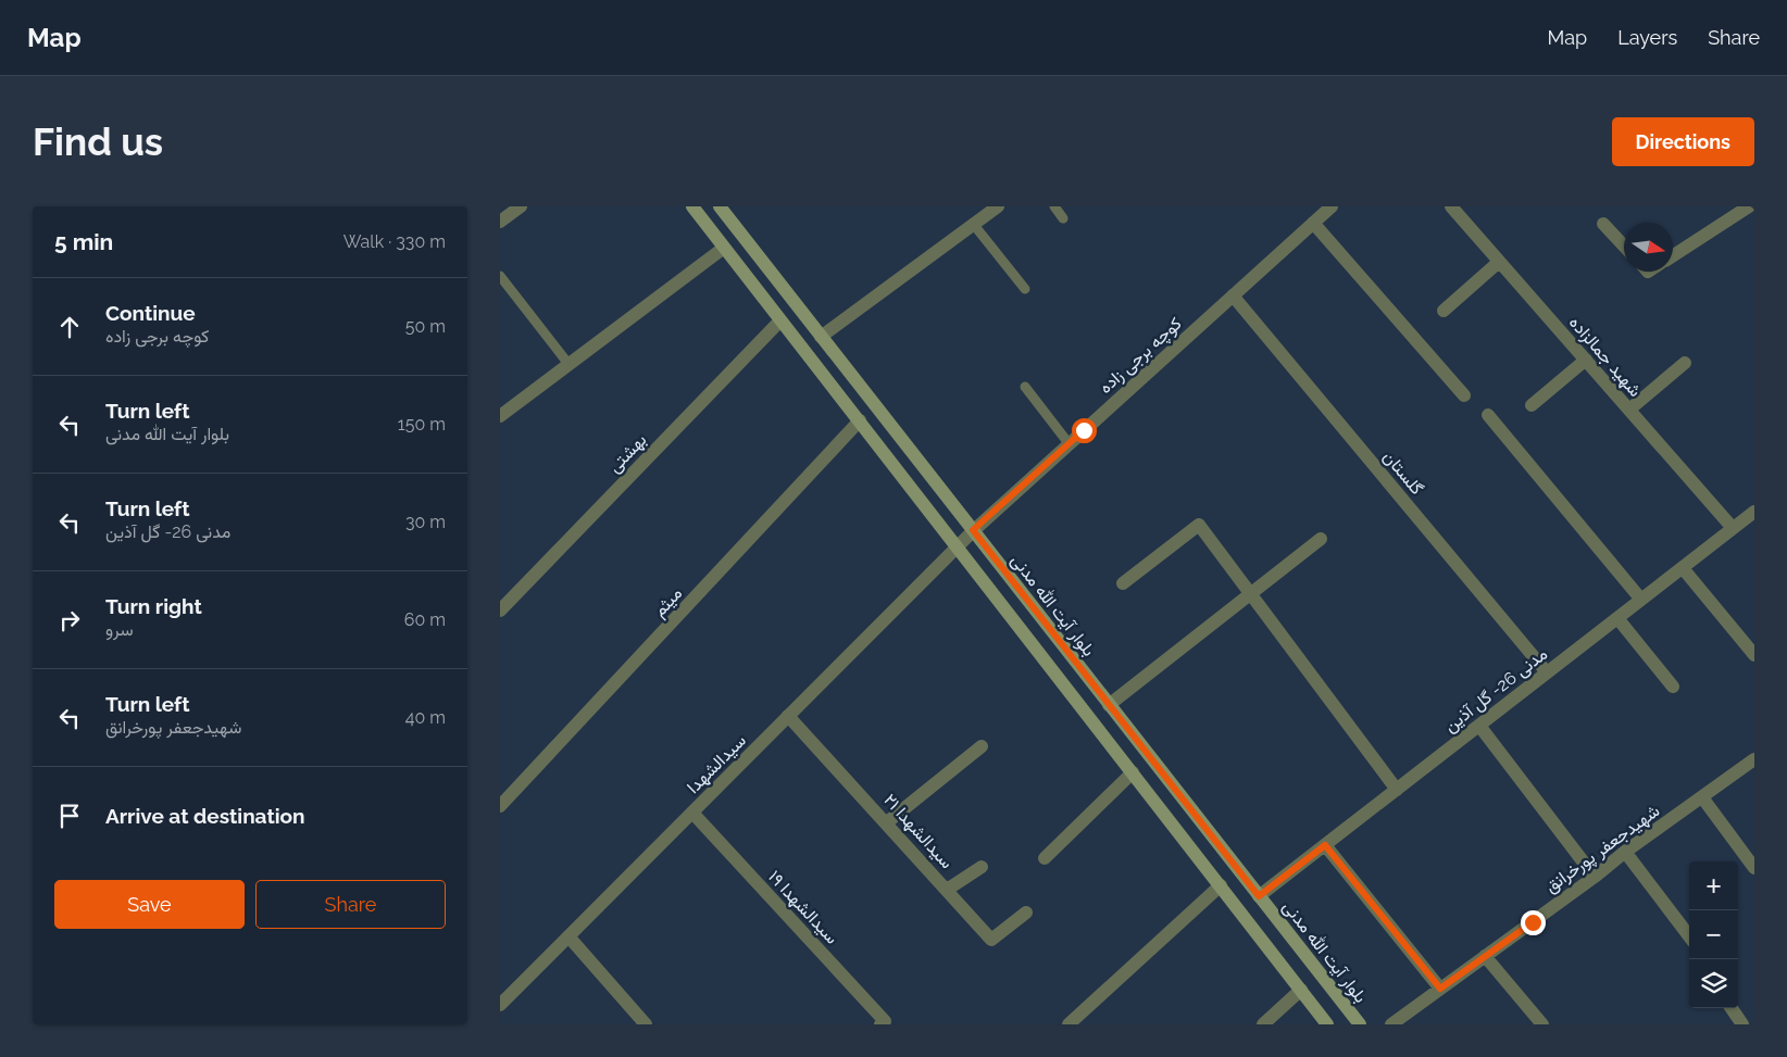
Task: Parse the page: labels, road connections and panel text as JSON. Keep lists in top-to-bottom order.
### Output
{
  "streets": {
    "main road": ["بلوار آیت الله مدنی"],
    "street": [
      "کوچه برجى زاده",
      "شهید جمالزاده",
      "بهشتی",
      "گلستان",
      "میثم",
      "مدنی 26- گل آذین",
      "سیدالشهدا",
      "سیدالشهدا ۲۱",
      "شهیدجعفر پورخرانق",
      "سیدالشهدا ۱۹"
    ]
  },
  "crossings": [
    ["کوچه برجى زاده", "گلستان"],
    ["کوچه برجى زاده", "بلوار آیت الله مدنی"],
    ["کوچه برجى زاده", "سیدالشهدا"],
    ["شهید جمالزاده", "مدنی 26- گل آذین"],
    ["گلستان", "مدنی 26- گل آذین"],
    ["بلوار آیت الله مدنی", "مدنی 26- گل آذین"],
    ["سیدالشهدا", "سیدالشهدا ۲۱"],
    ["سیدالشهدا", "سیدالشهدا ۱۹"]
  ],
  "north": "right",
  "page": {
    "header": "Map",
    "nav": ["Map", "Layers", "Share"],
    "buttons": [
      "Directions",
      ["Save", "Share"]
    ],
    "title": "Find us",
    "heading": ["5 min", "Walk · 330 m"],
    "list": [
      ["Continue", "کوچه برجى زاده", "50 m"],
      ["Turn left", "بلوار آیت الله مدنی", "150 m"],
      ["Turn left", "مدنی 26- گل آذین", "30 m"],
      ["Turn right", "سرو", "60 m"],
      ["Turn left", "شهیدجعفر پورخرانق", "40 m"],
      "Arrive at destination"
    ],
    "map_buttons": ["+", "−"]
  }
}
